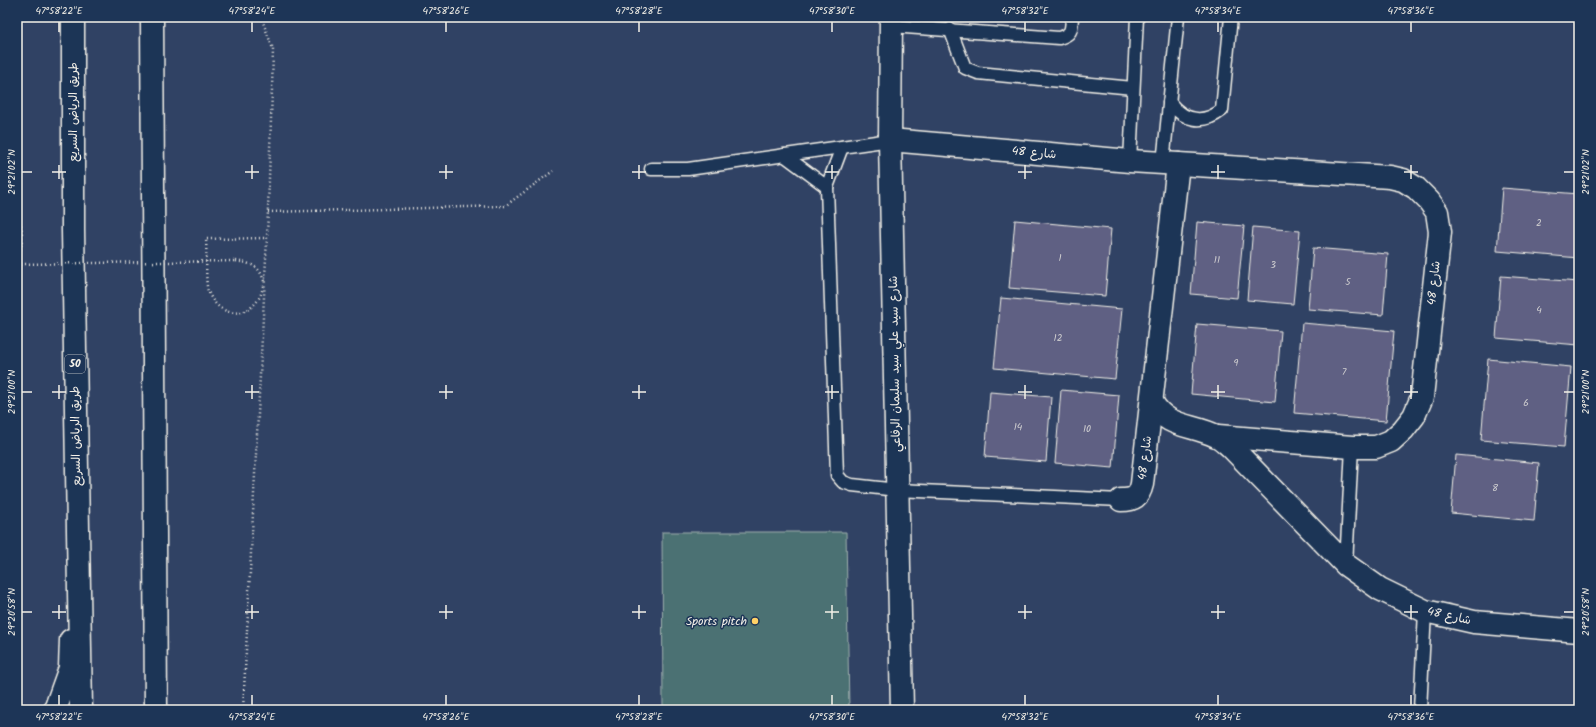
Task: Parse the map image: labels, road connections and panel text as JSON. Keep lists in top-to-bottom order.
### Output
{
  "streets": {
    "main road": [
      "طريق الرياض السريع",
      "شارع 48",
      "50",
      "شارع سيد علي سيد سليمان الرفاعي"
    ]
  },
  "crossings": [
    ["شارع 48", "شارع سيد علي سيد سليمان الرفاعي"]
  ],
  "places": ["Sports pitch"],
  "house_numbers": [
    "2",
    "1",
    "11",
    "3",
    "5",
    "4",
    "12",
    "9",
    "7",
    "6",
    "14",
    "10",
    "8"
  ],
  "coordinates": [
    "47°58'22\"E",
    "47°58'24\"E",
    "47°58'26\"E",
    "47°58'28\"E",
    "47°58'30\"E",
    "47°58'32\"E",
    "47°58'34\"E",
    "47°58'36\"E",
    "29°21'02\"N",
    "29°21'00\"N",
    "29°20'58\"N"
  ]
}
